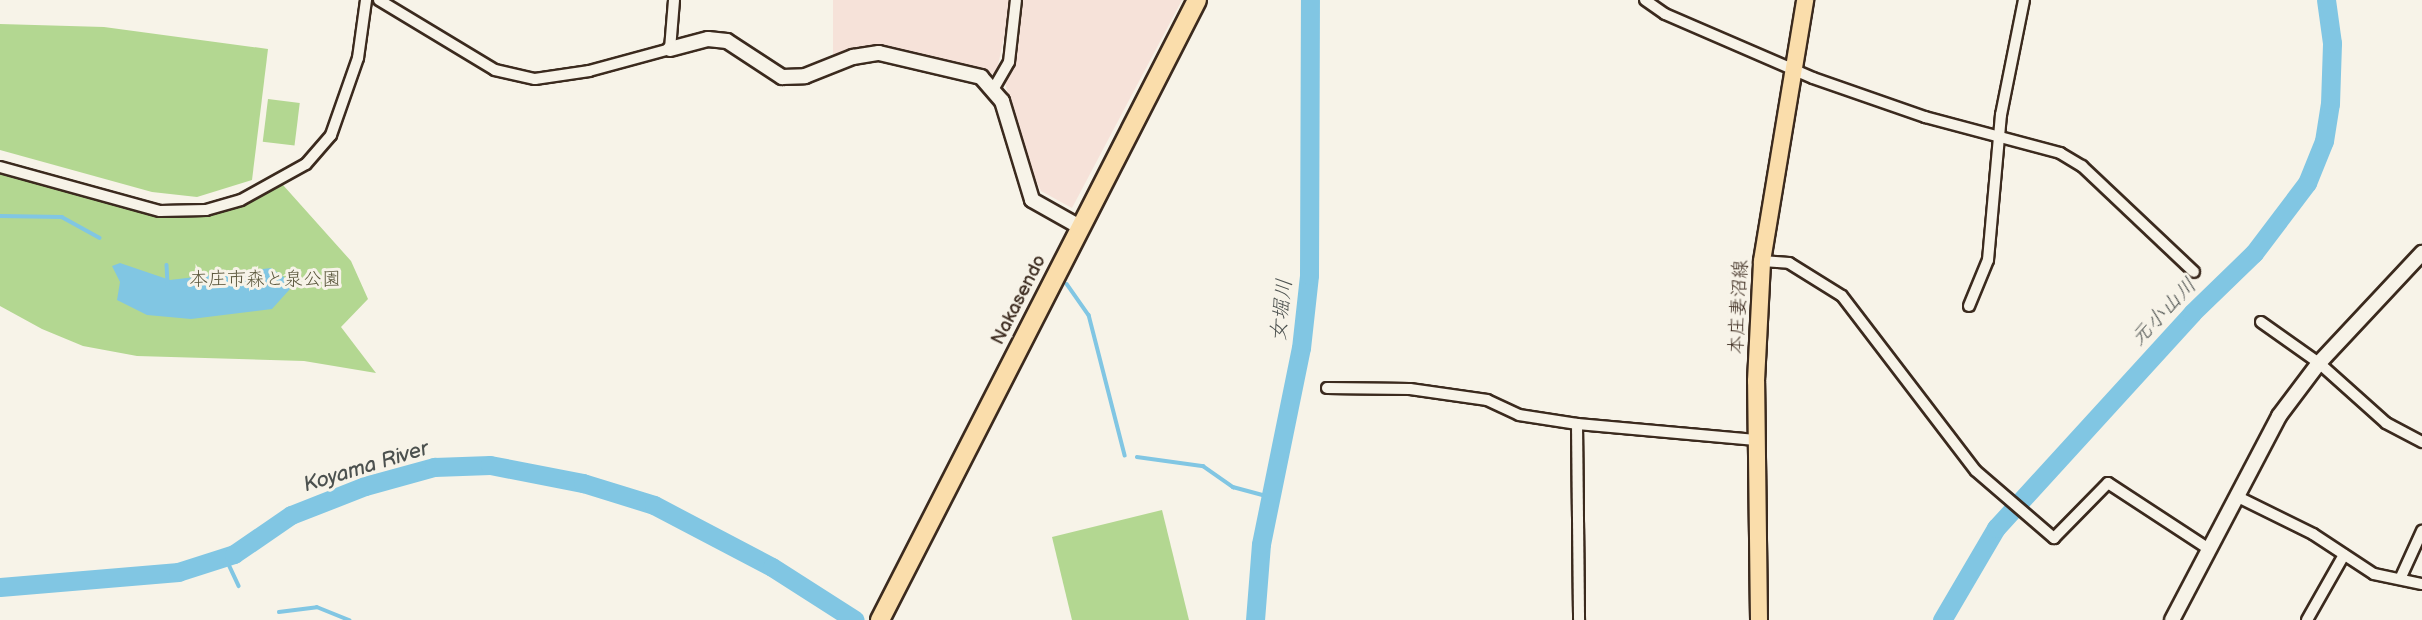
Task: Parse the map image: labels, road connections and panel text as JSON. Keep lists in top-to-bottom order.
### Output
{
  "streets": {
    "highway": ["Nakasendo"],
    "main road": ["本庄妻沼線"]
  },
  "water": ["女堀川", "元小山川", "Koyama River"],
  "parks": ["本庄市森と泉公園"]
}
